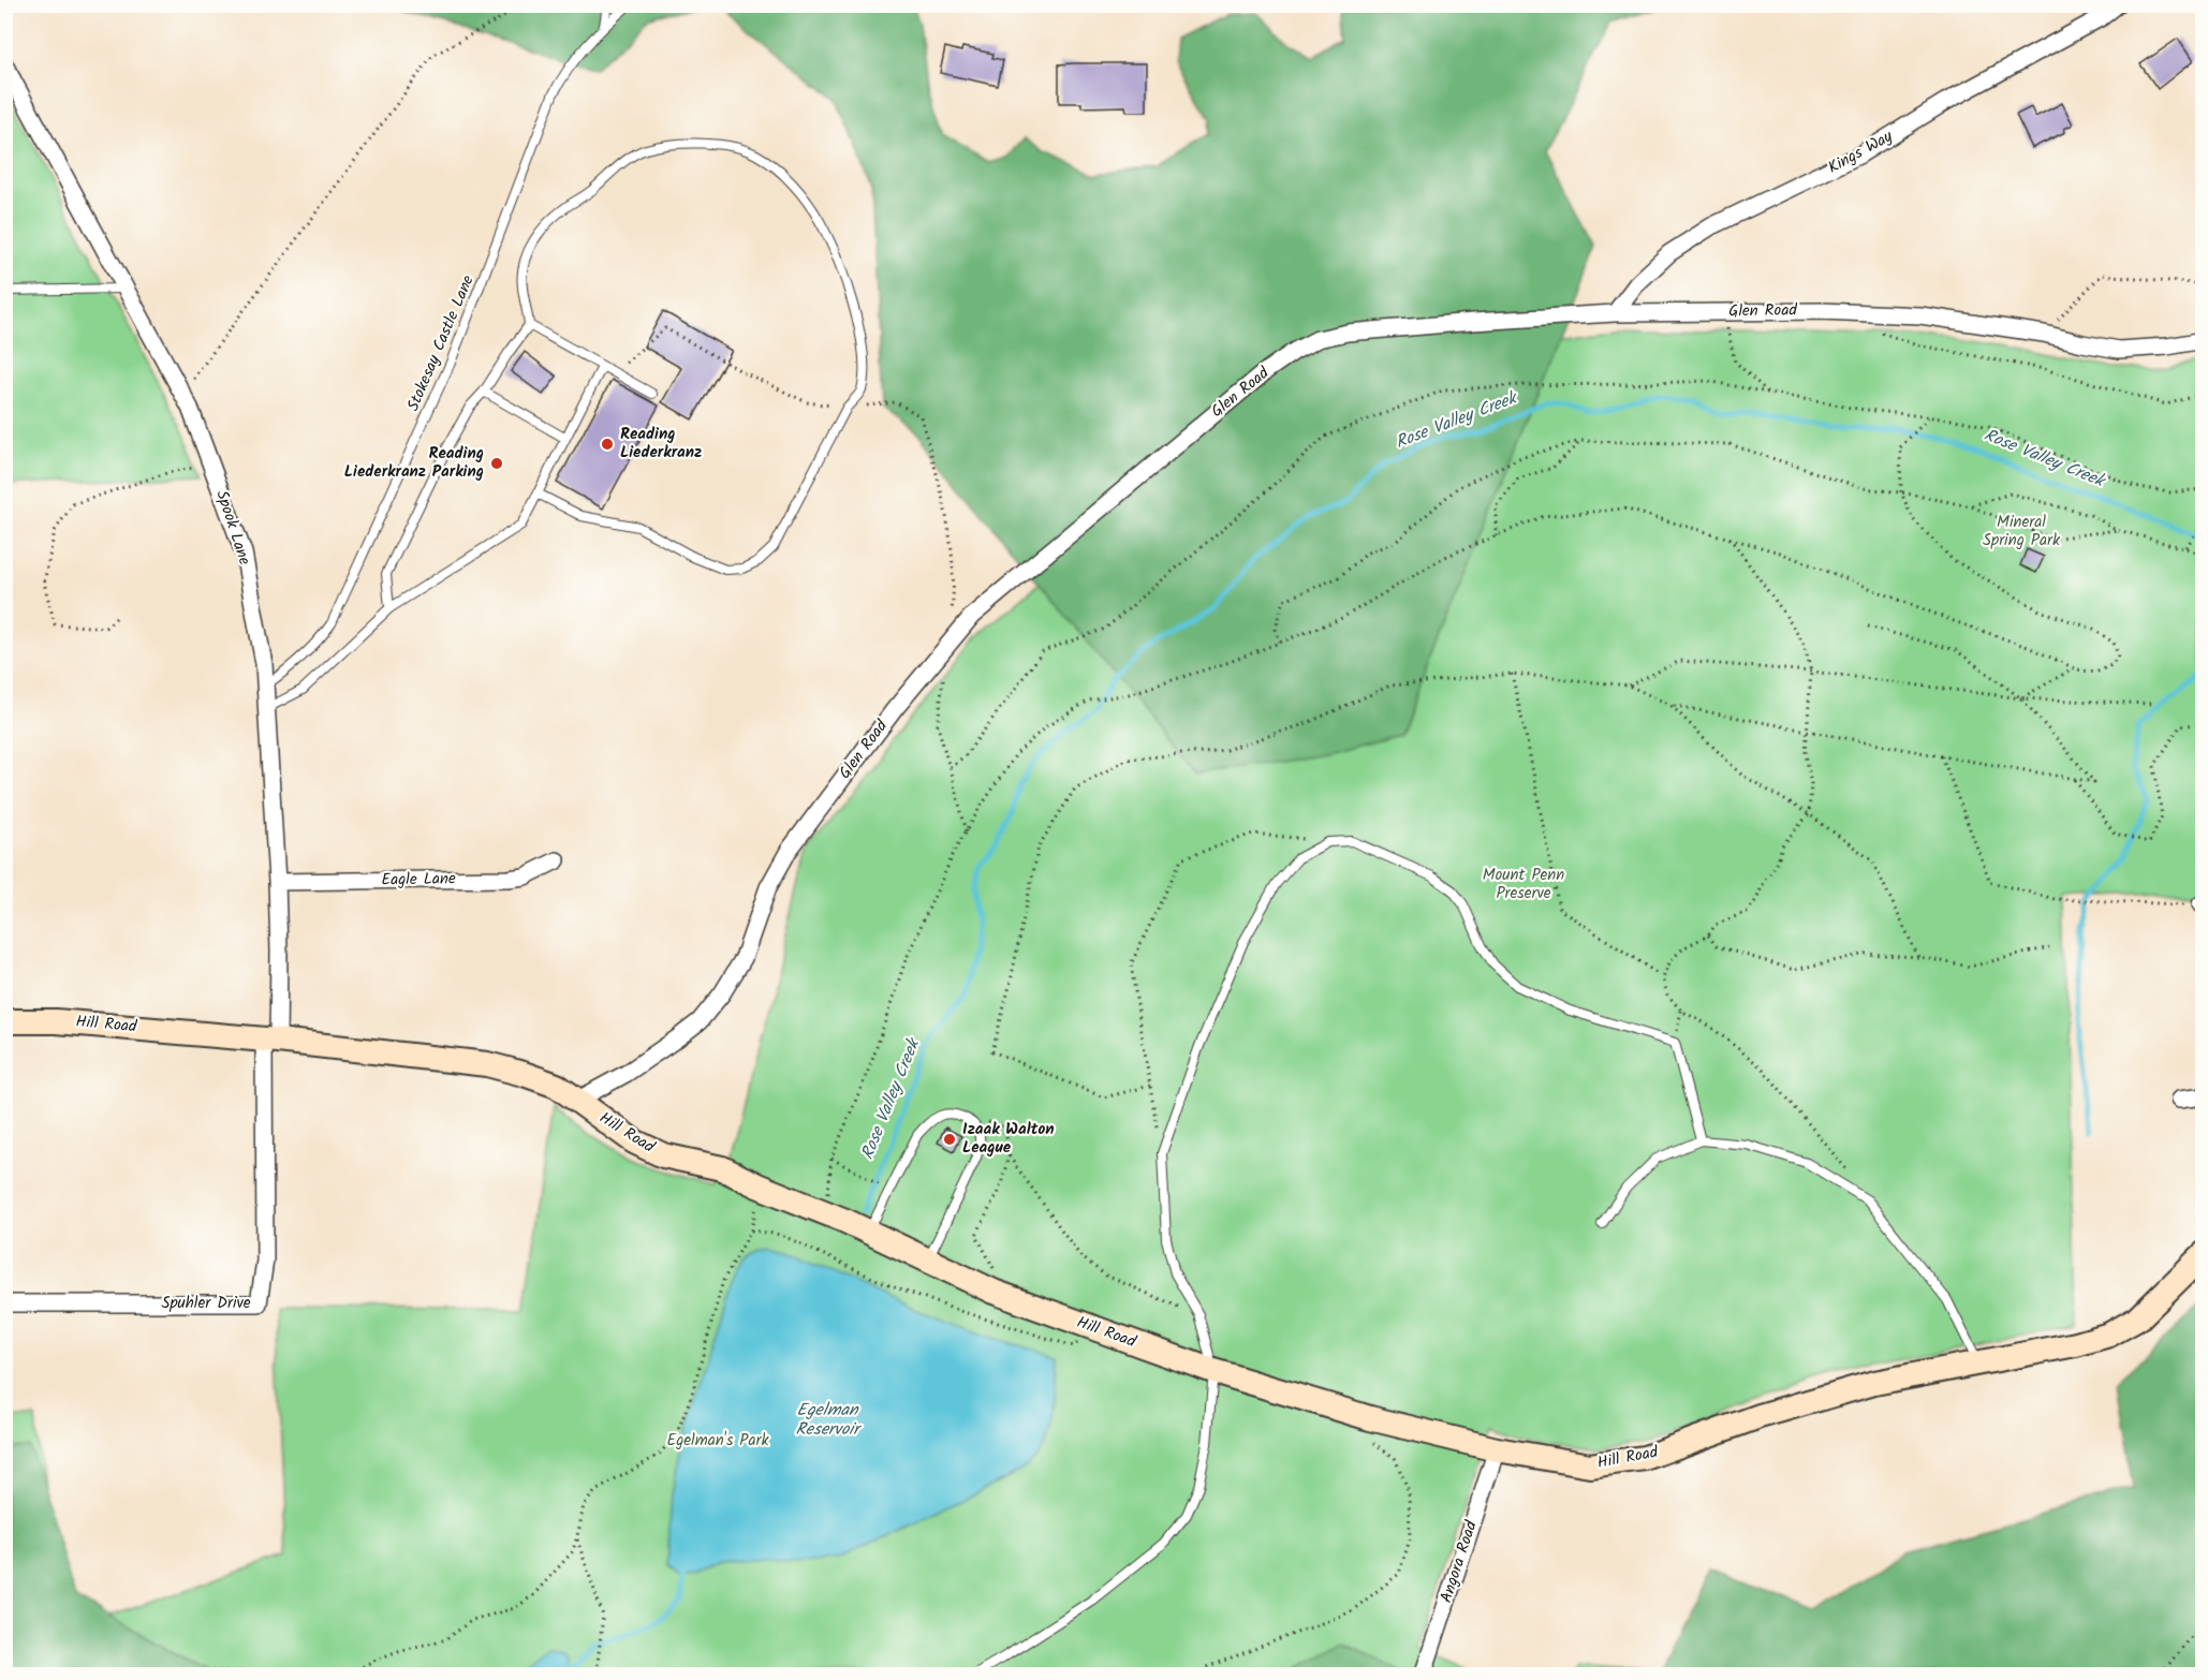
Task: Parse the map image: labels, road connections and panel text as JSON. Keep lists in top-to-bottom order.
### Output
{
  "streets": {
    "street": [
      "Kings Way",
      "Glen Road",
      "Spook Lane",
      "Eagle Lane",
      "Hill Road",
      "Spuhler Drive",
      "Angora Road"
    ],
    "lane": ["Stokesay Castle Lane"]
  },
  "crossings": [
    ["Kings Way", "Glen Road"],
    ["Glen Road", "Hill Road"],
    ["Stokesay Castle Lane", "Spook Lane"],
    ["Spook Lane", "Eagle Lane"],
    ["Spook Lane", "Hill Road"],
    ["Spook Lane", "Spuhler Drive"],
    ["Hill Road", "Spuhler Drive"],
    ["Hill Road", "Angora Road"]
  ],
  "water": ["Rose Valley Creek", "Egelman Reservoir"],
  "parks": ["Mineral Spring Park", "Mount Penn Preserve", "Egelman's Park"],
  "places": ["Reading Liederkranz", "Reading Liederkranz Parking", "Izaak Walton League"]
}
